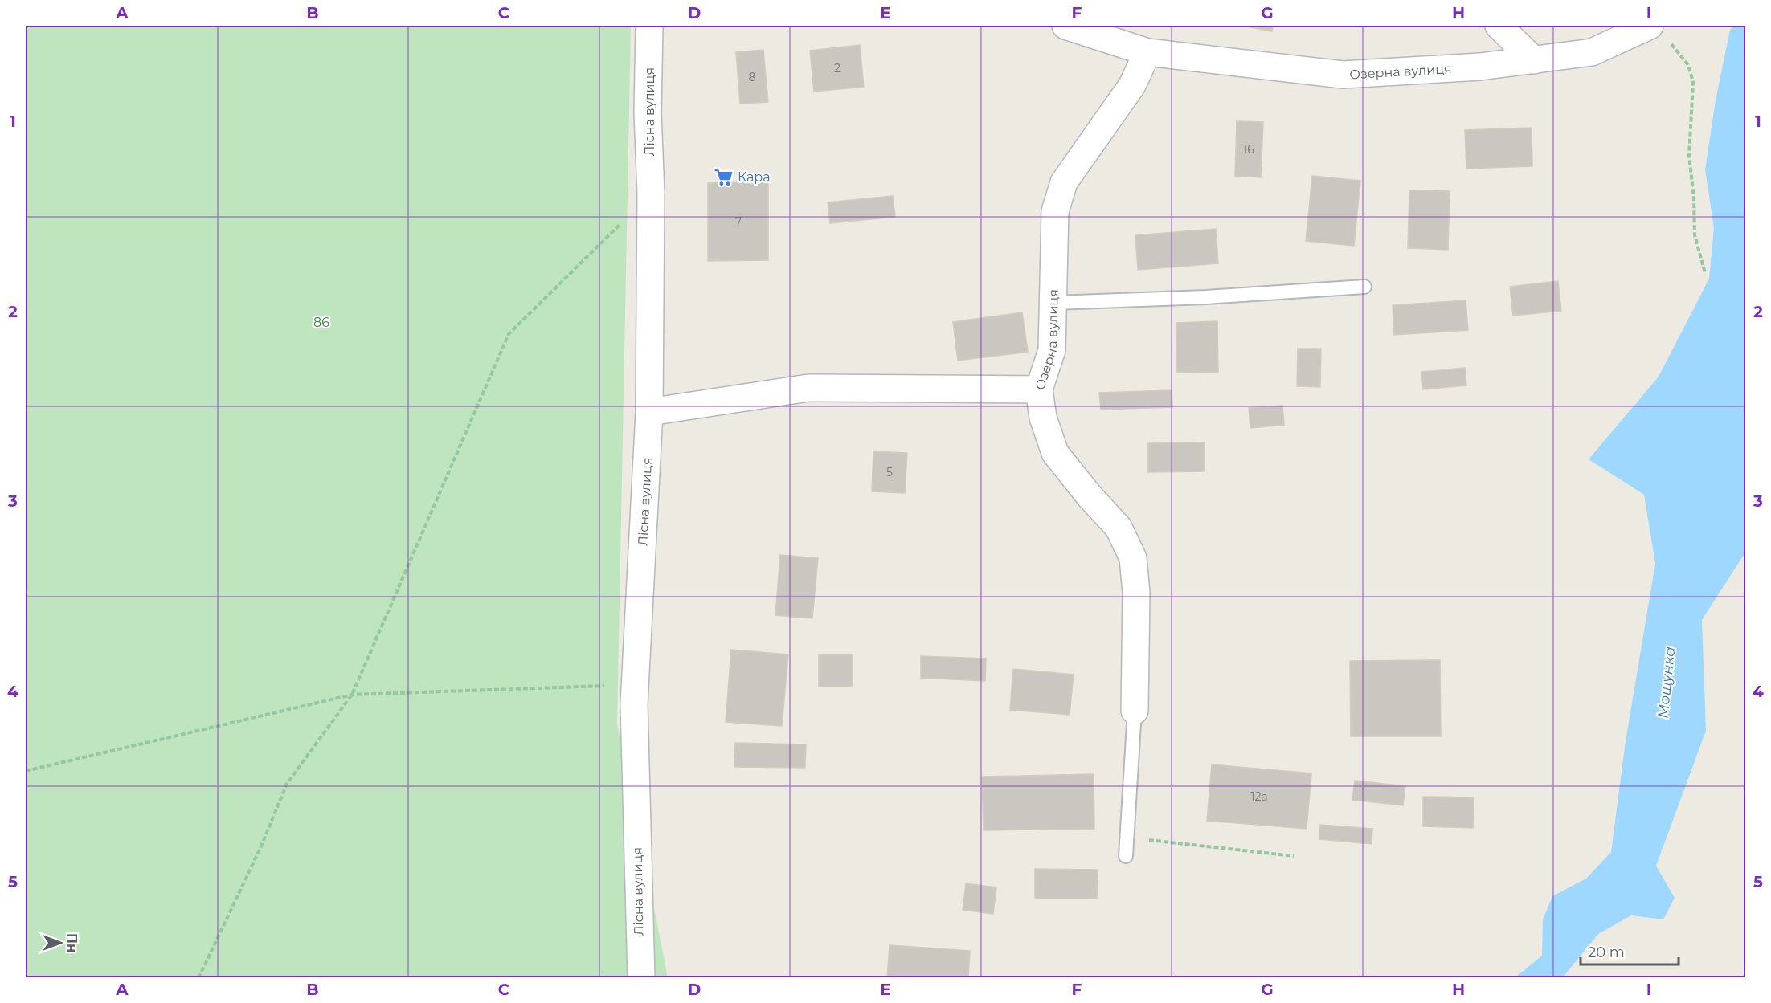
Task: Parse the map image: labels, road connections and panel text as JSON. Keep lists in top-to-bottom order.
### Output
{
  "streets": {
    "street": ["Озерна вулиця", "Лісна вулиця"]
  },
  "water": ["Мощунка"],
  "parks": ["86"],
  "places": {
    "supermarket": ["Кара"]
  },
  "house_numbers": [
    "2",
    "8",
    "16",
    "7",
    "5",
    "12а"
  ],
  "scale_bar": "20 m",
  "north": "right",
  "grid": {
    "columns": [
      "A",
      "B",
      "C",
      "D",
      "E",
      "F",
      "G",
      "H",
      "I"
    ],
    "rows": [
      "1",
      "2",
      "3",
      "4",
      "5"
    ]
  }
}
